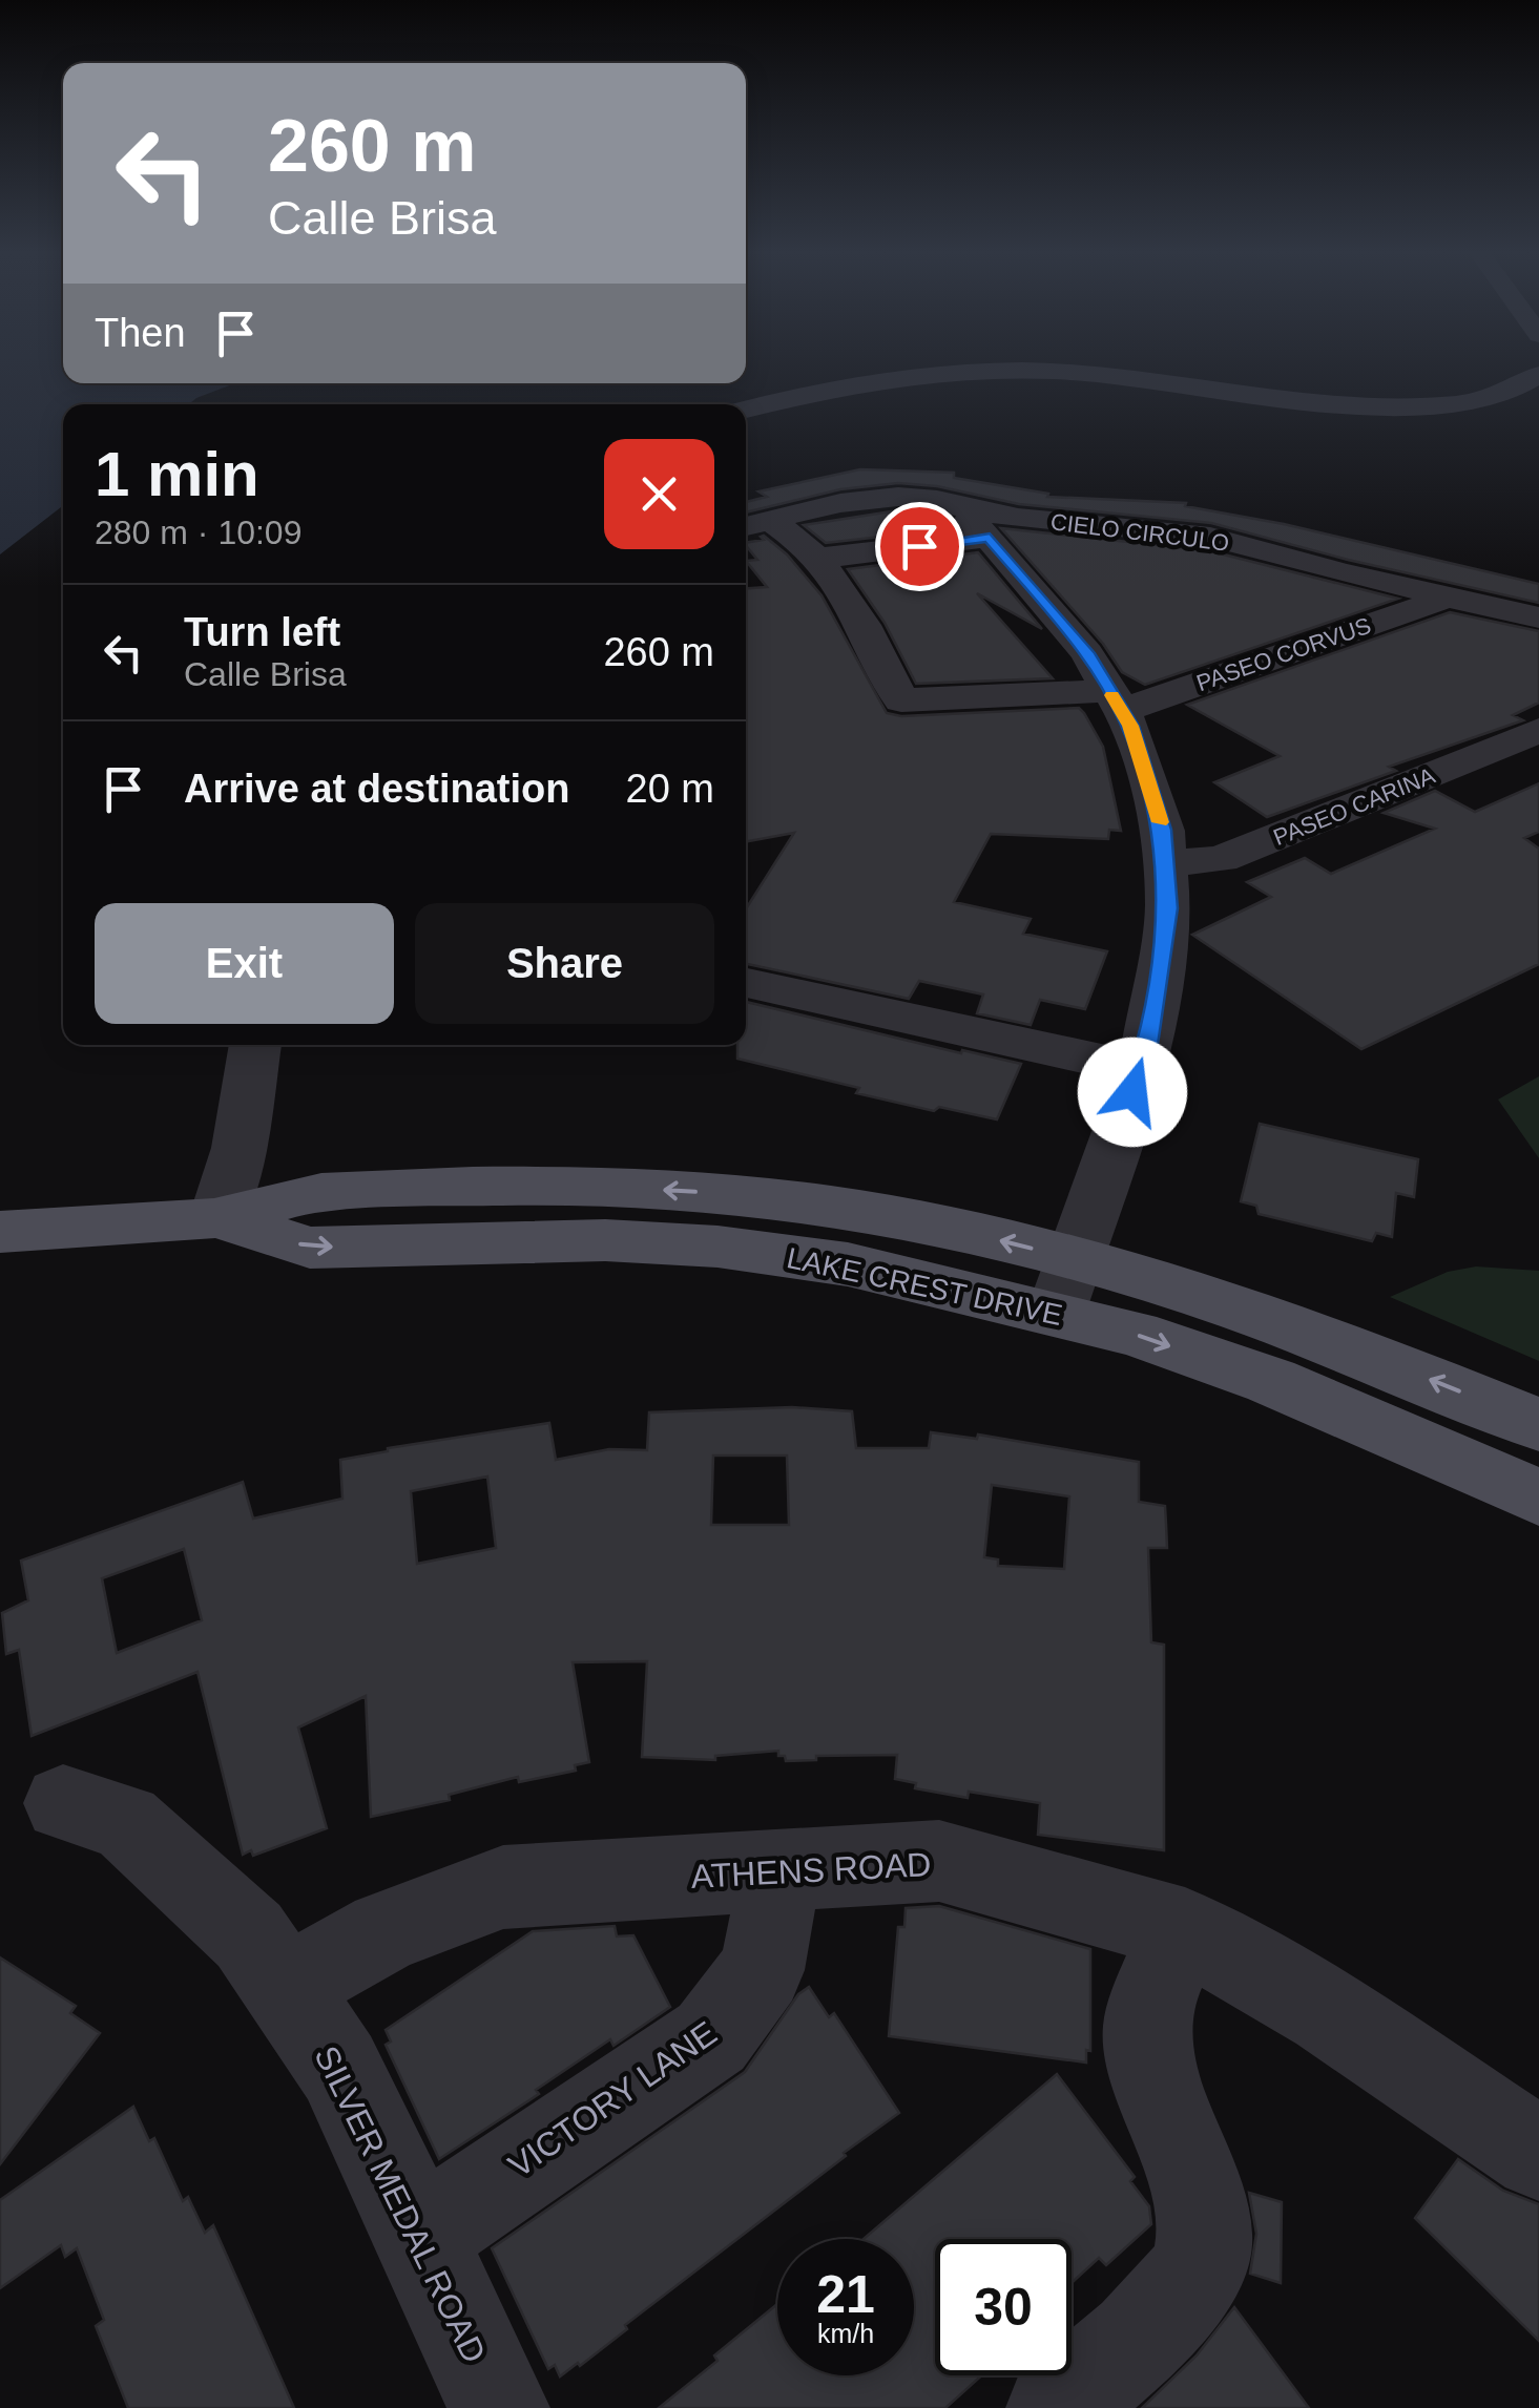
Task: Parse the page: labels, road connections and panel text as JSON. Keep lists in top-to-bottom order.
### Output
{
  "streets": {
    "main road": ["LAKE CREST DRIVE"],
    "street": [
      "CIELO CIRCULO",
      "PASEO CORVUS",
      "PASEO CARINA",
      "ATHENS ROAD",
      "VICTORY LANE",
      "SILVER MEDAL ROAD"
    ]
  },
  "crossings": [
    ["CIELO CIRCULO", "PASEO CORVUS"],
    ["ATHENS ROAD", "VICTORY LANE"],
    ["ATHENS ROAD", "SILVER MEDAL ROAD"],
    ["VICTORY LANE", "SILVER MEDAL ROAD"]
  ],
  "page": {
    "turn": ["260 m", "Calle Brisa"],
    "then": "Then",
    "heading": ["1 min", "280 m · 10:09"],
    "list": [
      {
        "name": "Turn left",
        "note": "Calle Brisa",
        "value": "260 m"
      },
      {
        "name": "Arrive at destination",
        "value": "20 m"
      }
    ],
    "buttons": ["Exit", "Share"],
    "speed": "21 km/h",
    "limit": "30"
  }
}
